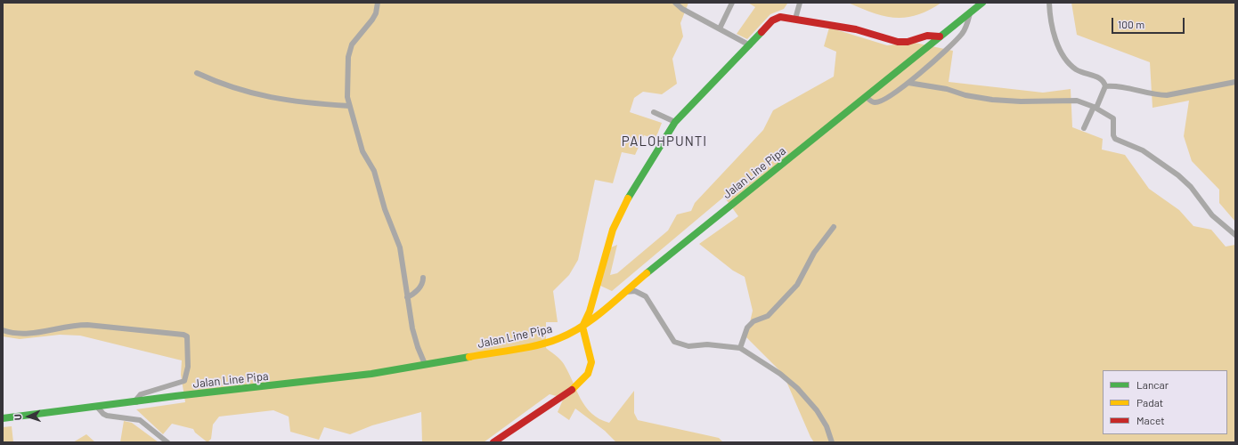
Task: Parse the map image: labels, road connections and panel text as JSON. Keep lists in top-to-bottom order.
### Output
{
  "streets": {
    "main road": ["Jalan Line Pipa"]
  },
  "districts": ["PALOHPUNTI"],
  "legend": ["Lancar", "Padat", "Macet"],
  "scale_bar": "100 m",
  "north": "left"
}
